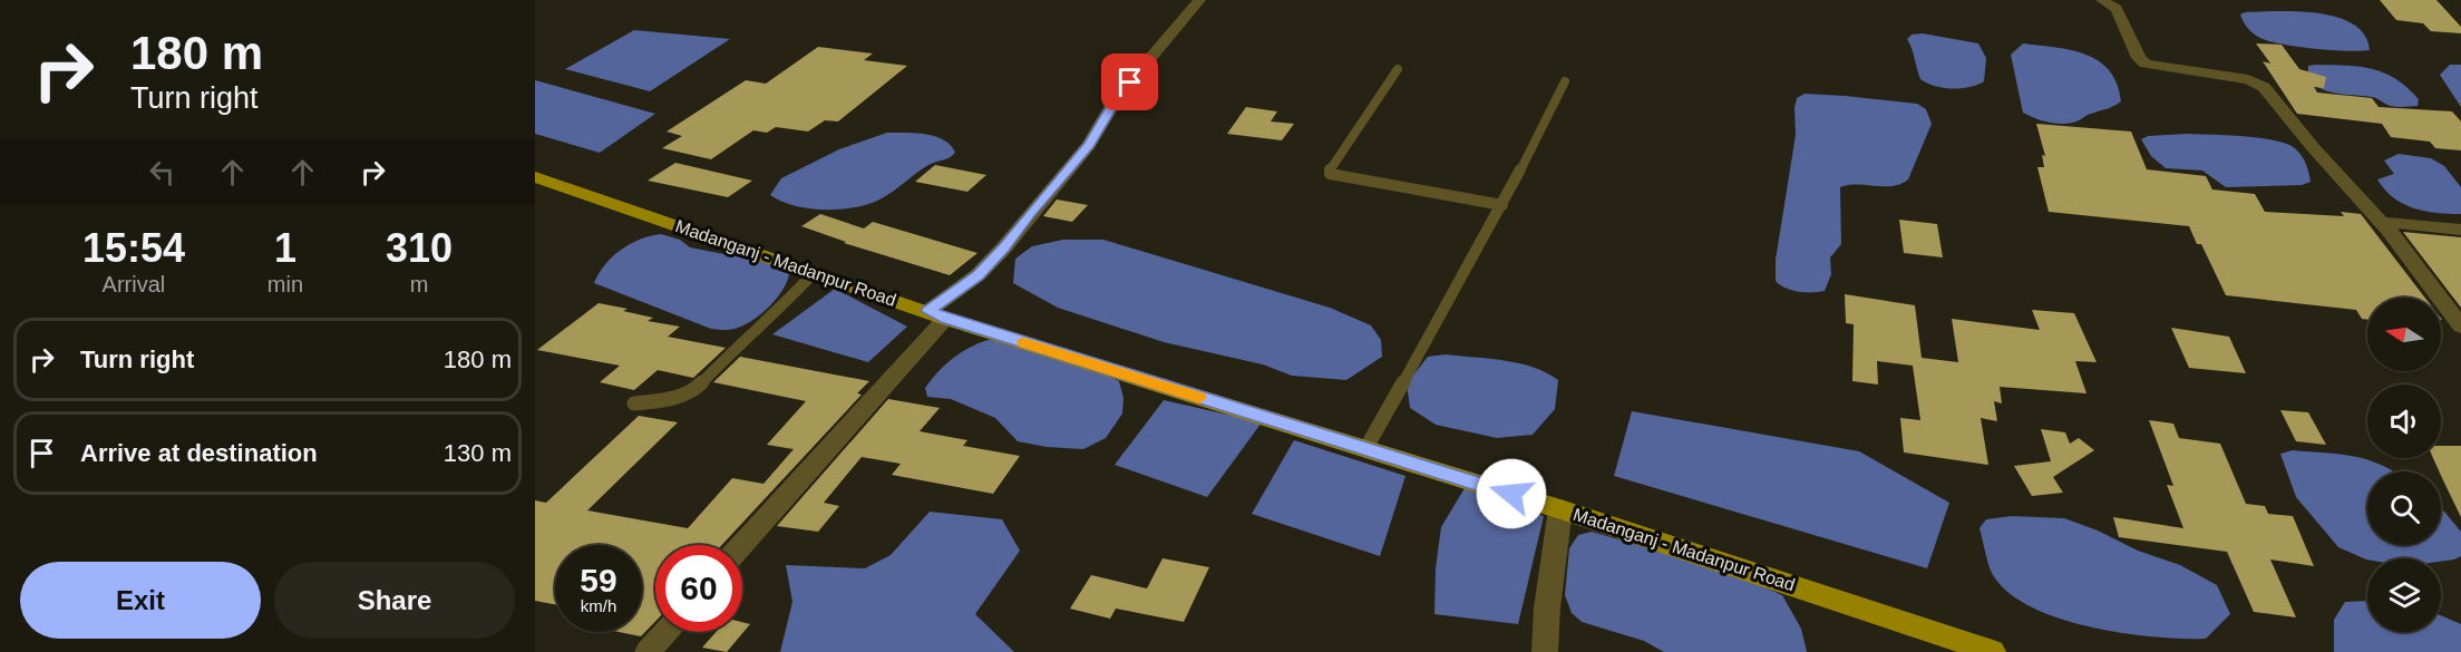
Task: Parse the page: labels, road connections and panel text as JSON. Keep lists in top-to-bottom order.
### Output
{
  "streets": {
    "main road": ["Madanganj - Madanpur Road"]
  },
  "north": "left",
  "page": {
    "turn": ["180 m", "Turn right"],
    "eta": [
      "15:54",
      "Arrival",
      "1",
      "min",
      "310",
      "m"
    ],
    "list": [
      {
        "name": "Turn right",
        "value": "180 m"
      },
      {
        "name": "Arrive at destination",
        "value": "130 m"
      }
    ],
    "speed": "59 km/h",
    "limit": "60",
    "buttons": ["Exit", "Share"]
  }
}
